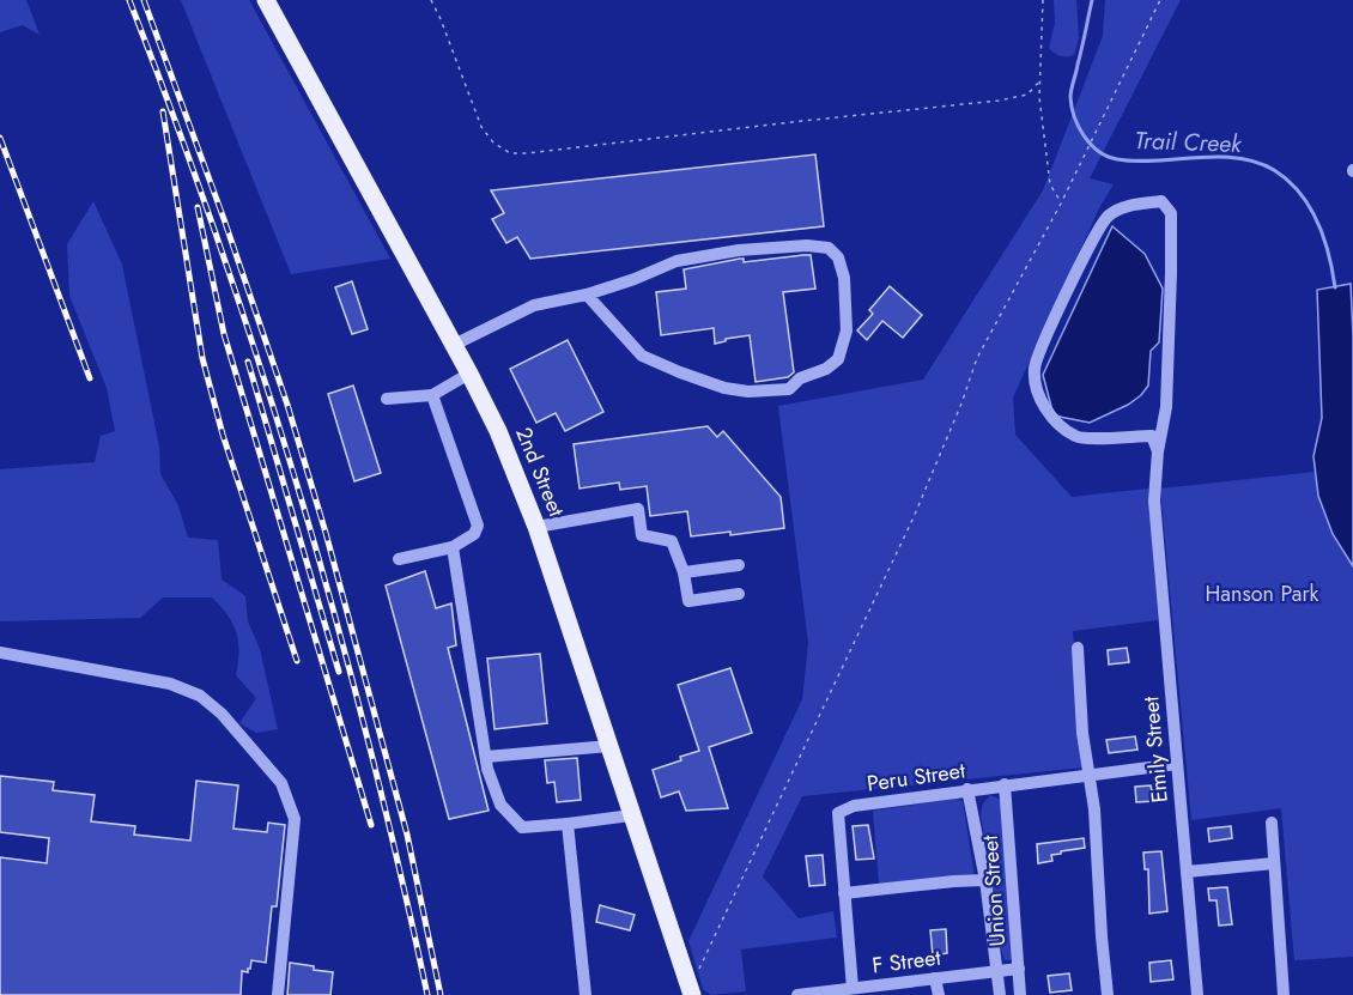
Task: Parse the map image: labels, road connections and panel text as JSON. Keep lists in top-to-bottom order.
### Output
{
  "streets": {
    "main road": ["2nd Street"],
    "street": [
      "Emily Street",
      "Peru Street",
      "Union Street",
      "F Street"
    ]
  },
  "crossings": [
    ["Emily Street", "Peru Street"],
    ["Peru Street", "Union Street"],
    ["Peru Street", "F Street"],
    ["Union Street", "F Street"]
  ],
  "water": ["Trail Creek"],
  "parks": ["Hanson Park"]
}
